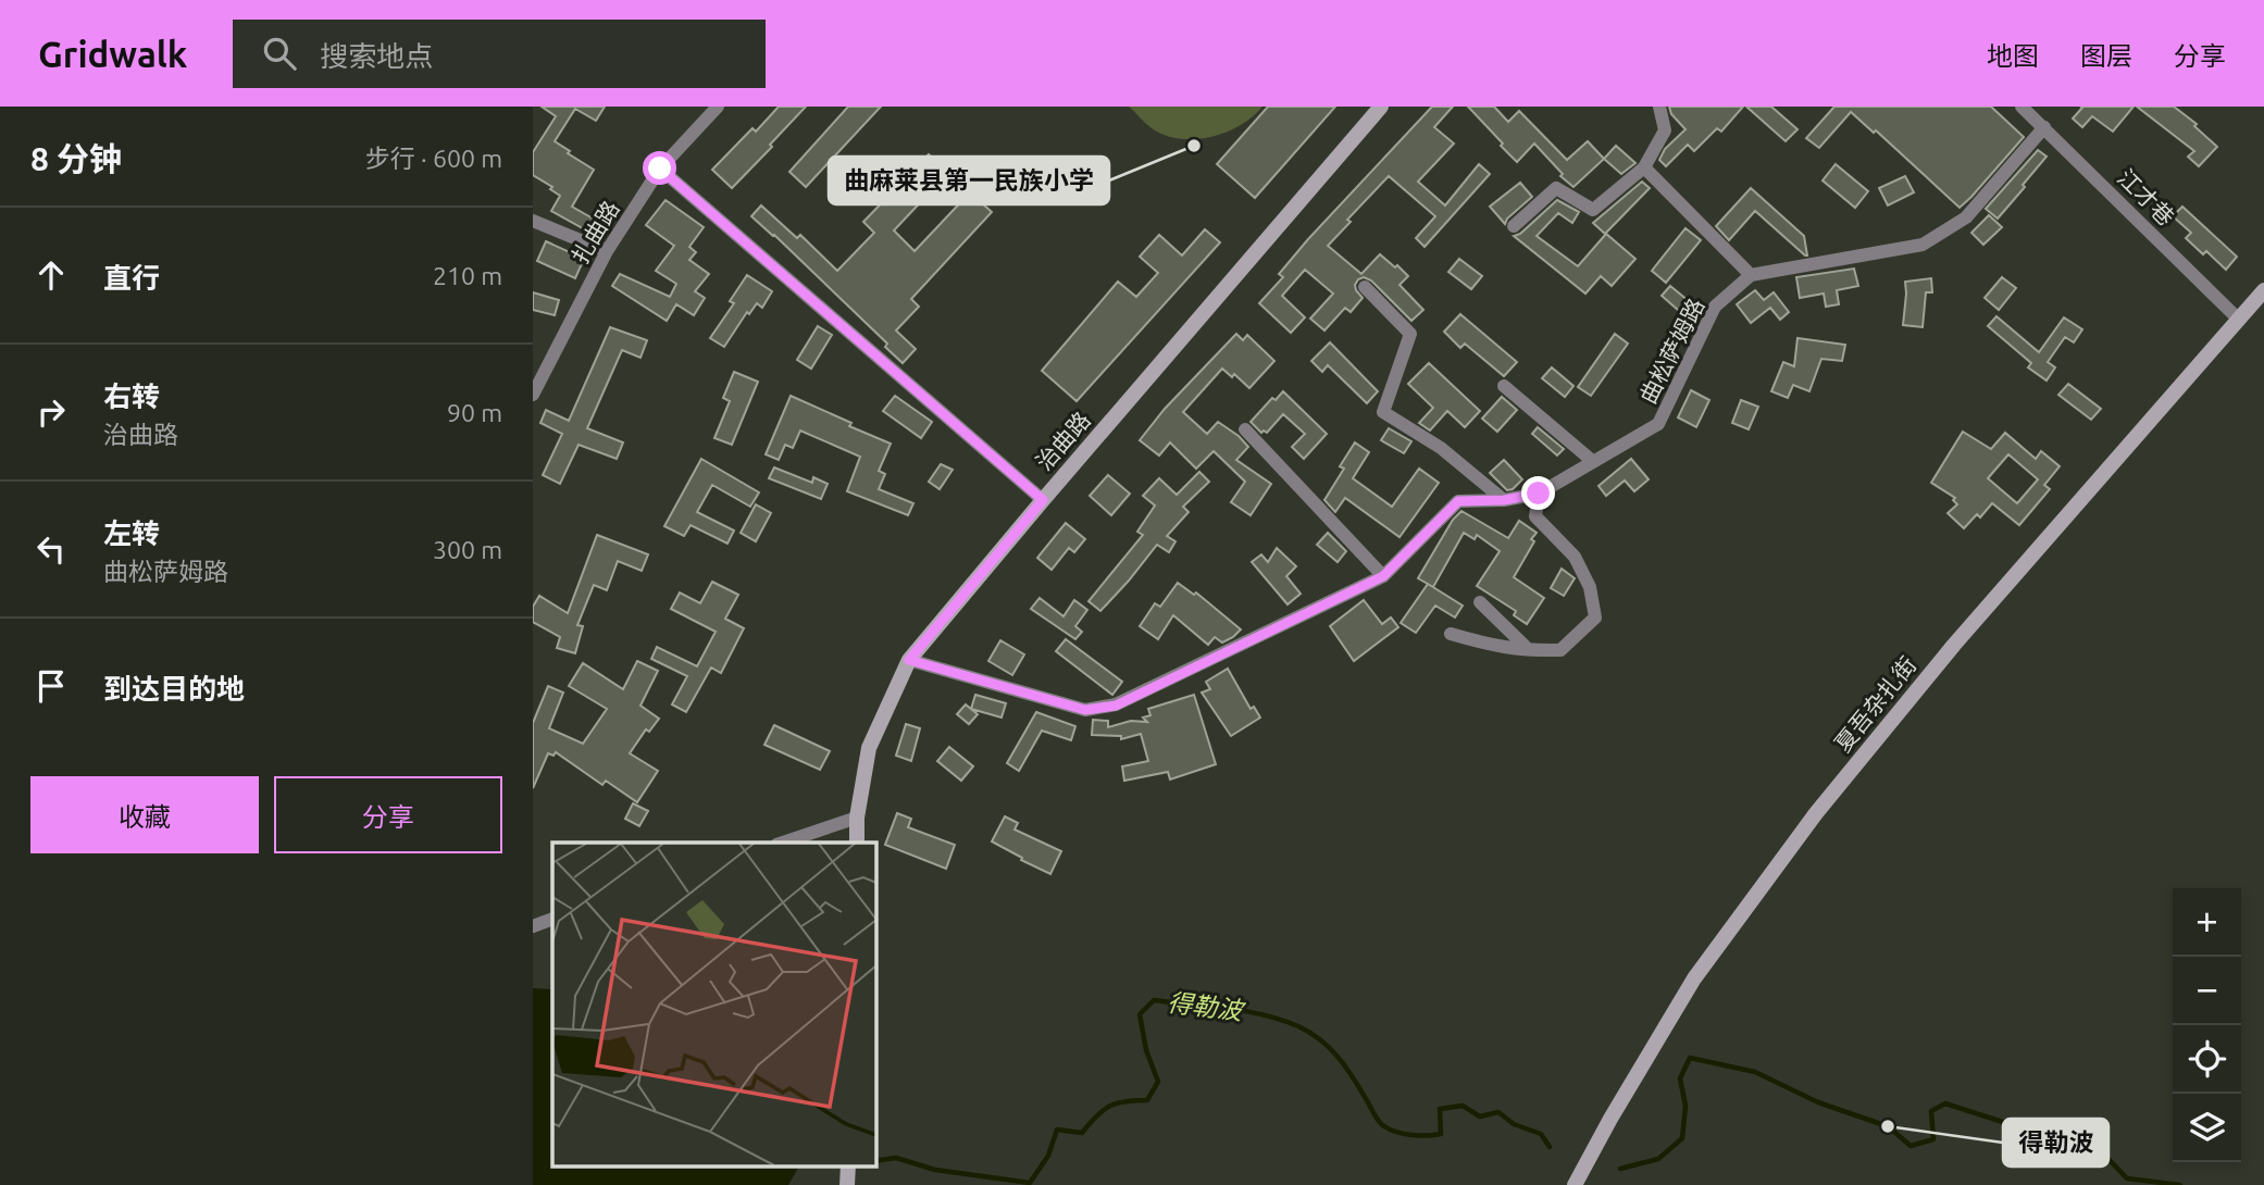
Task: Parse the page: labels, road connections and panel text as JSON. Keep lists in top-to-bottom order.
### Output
{
  "streets": {
    "main road": ["治曲路", "夏吾杂扎街"],
    "street": ["江才巷", "扎曲路", "曲松萨姆路"]
  },
  "crossings": [
    ["江才巷", "夏吾杂扎街"],
    ["曲松萨姆路", "治曲路"]
  ],
  "water": ["得勒波"],
  "places": ["曲麻莱县第一民族小学", "得勒波"],
  "page": {
    "header": "Gridwalk",
    "search": "搜索地点",
    "nav": ["地图", "图层", "分享"],
    "heading": ["8 分钟", "步行 · 600 m"],
    "list": [
      ["直行", "210 m"],
      ["右转", "治曲路", "90 m"],
      ["左转", "曲松萨姆路", "300 m"],
      "到达目的地"
    ],
    "buttons": ["收藏", "分享"],
    "map_buttons": ["+", "−"]
  }
}
